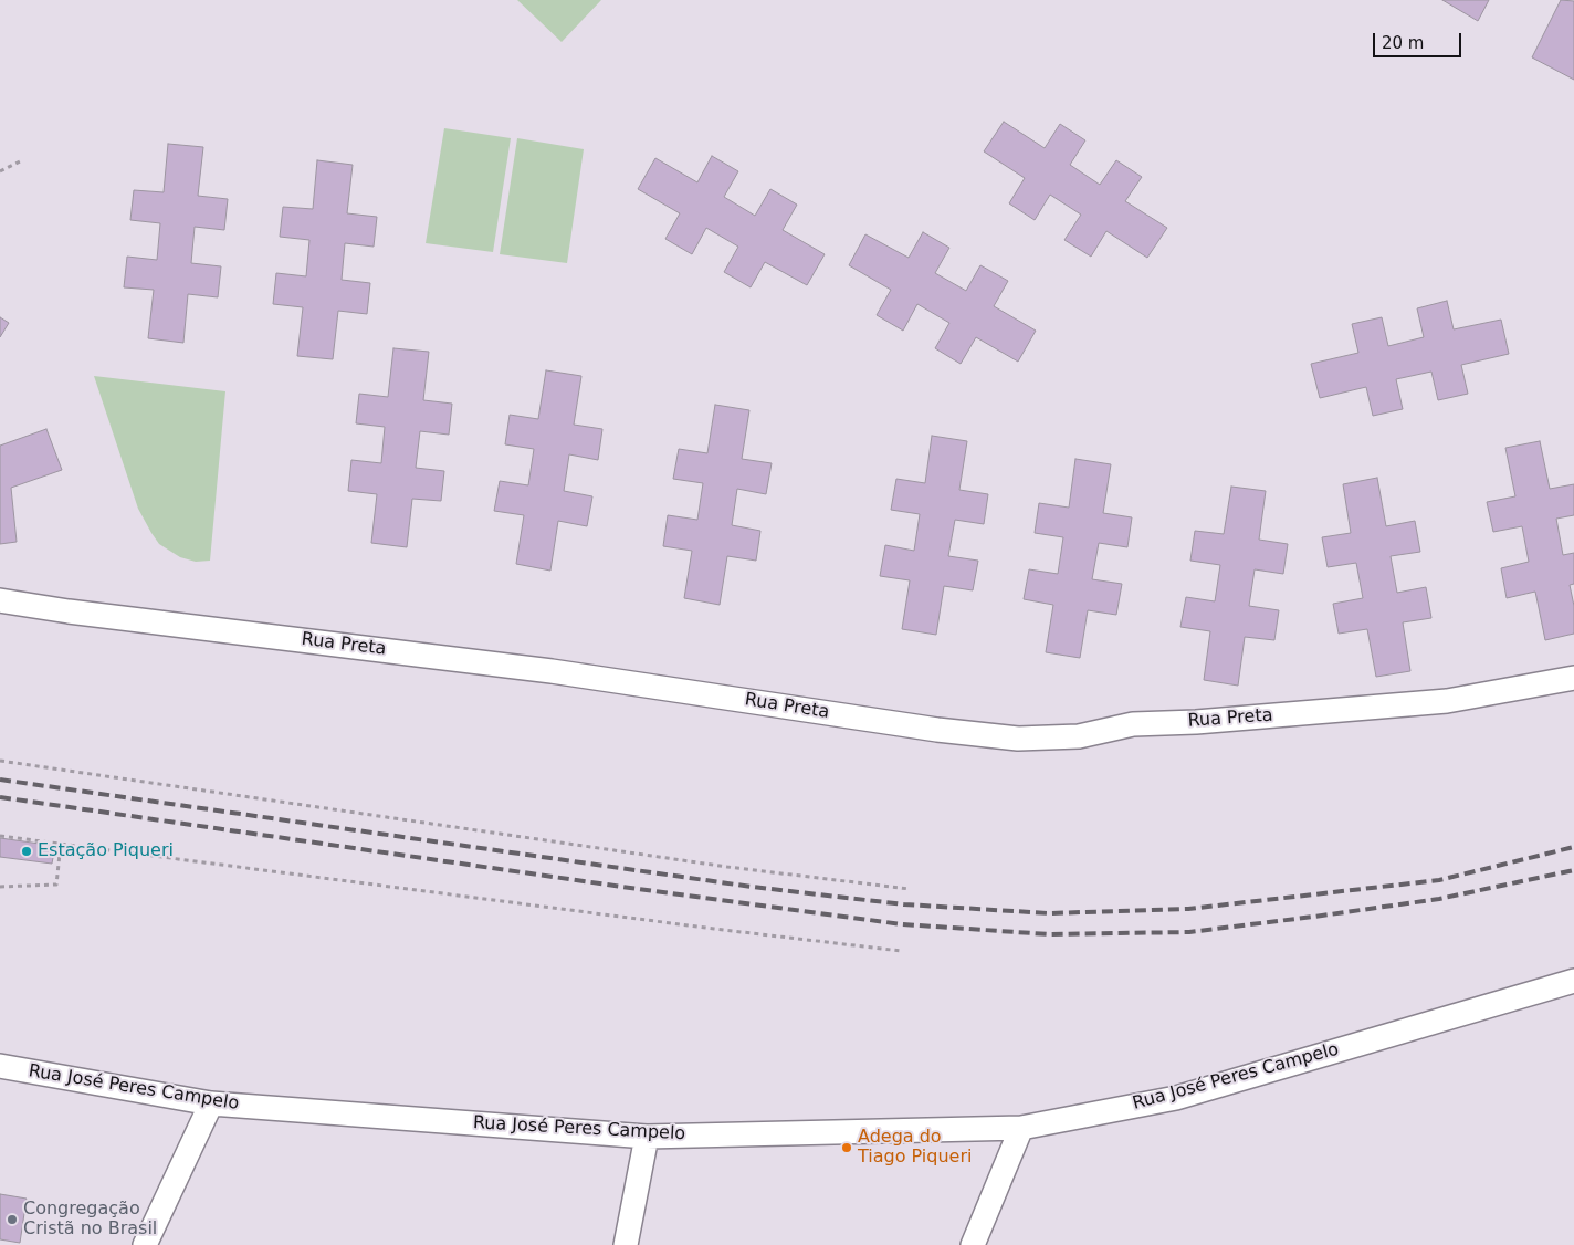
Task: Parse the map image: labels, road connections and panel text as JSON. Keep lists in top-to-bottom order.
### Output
{
  "streets": {
    "street": ["Rua Preta", "Rua José Peres Campelo"]
  },
  "places": ["Estação Piqueri", "Adega do Tiago Piqueri", "Congregação Cristã no Brasil"],
  "scale_bar": "20 m"
}
